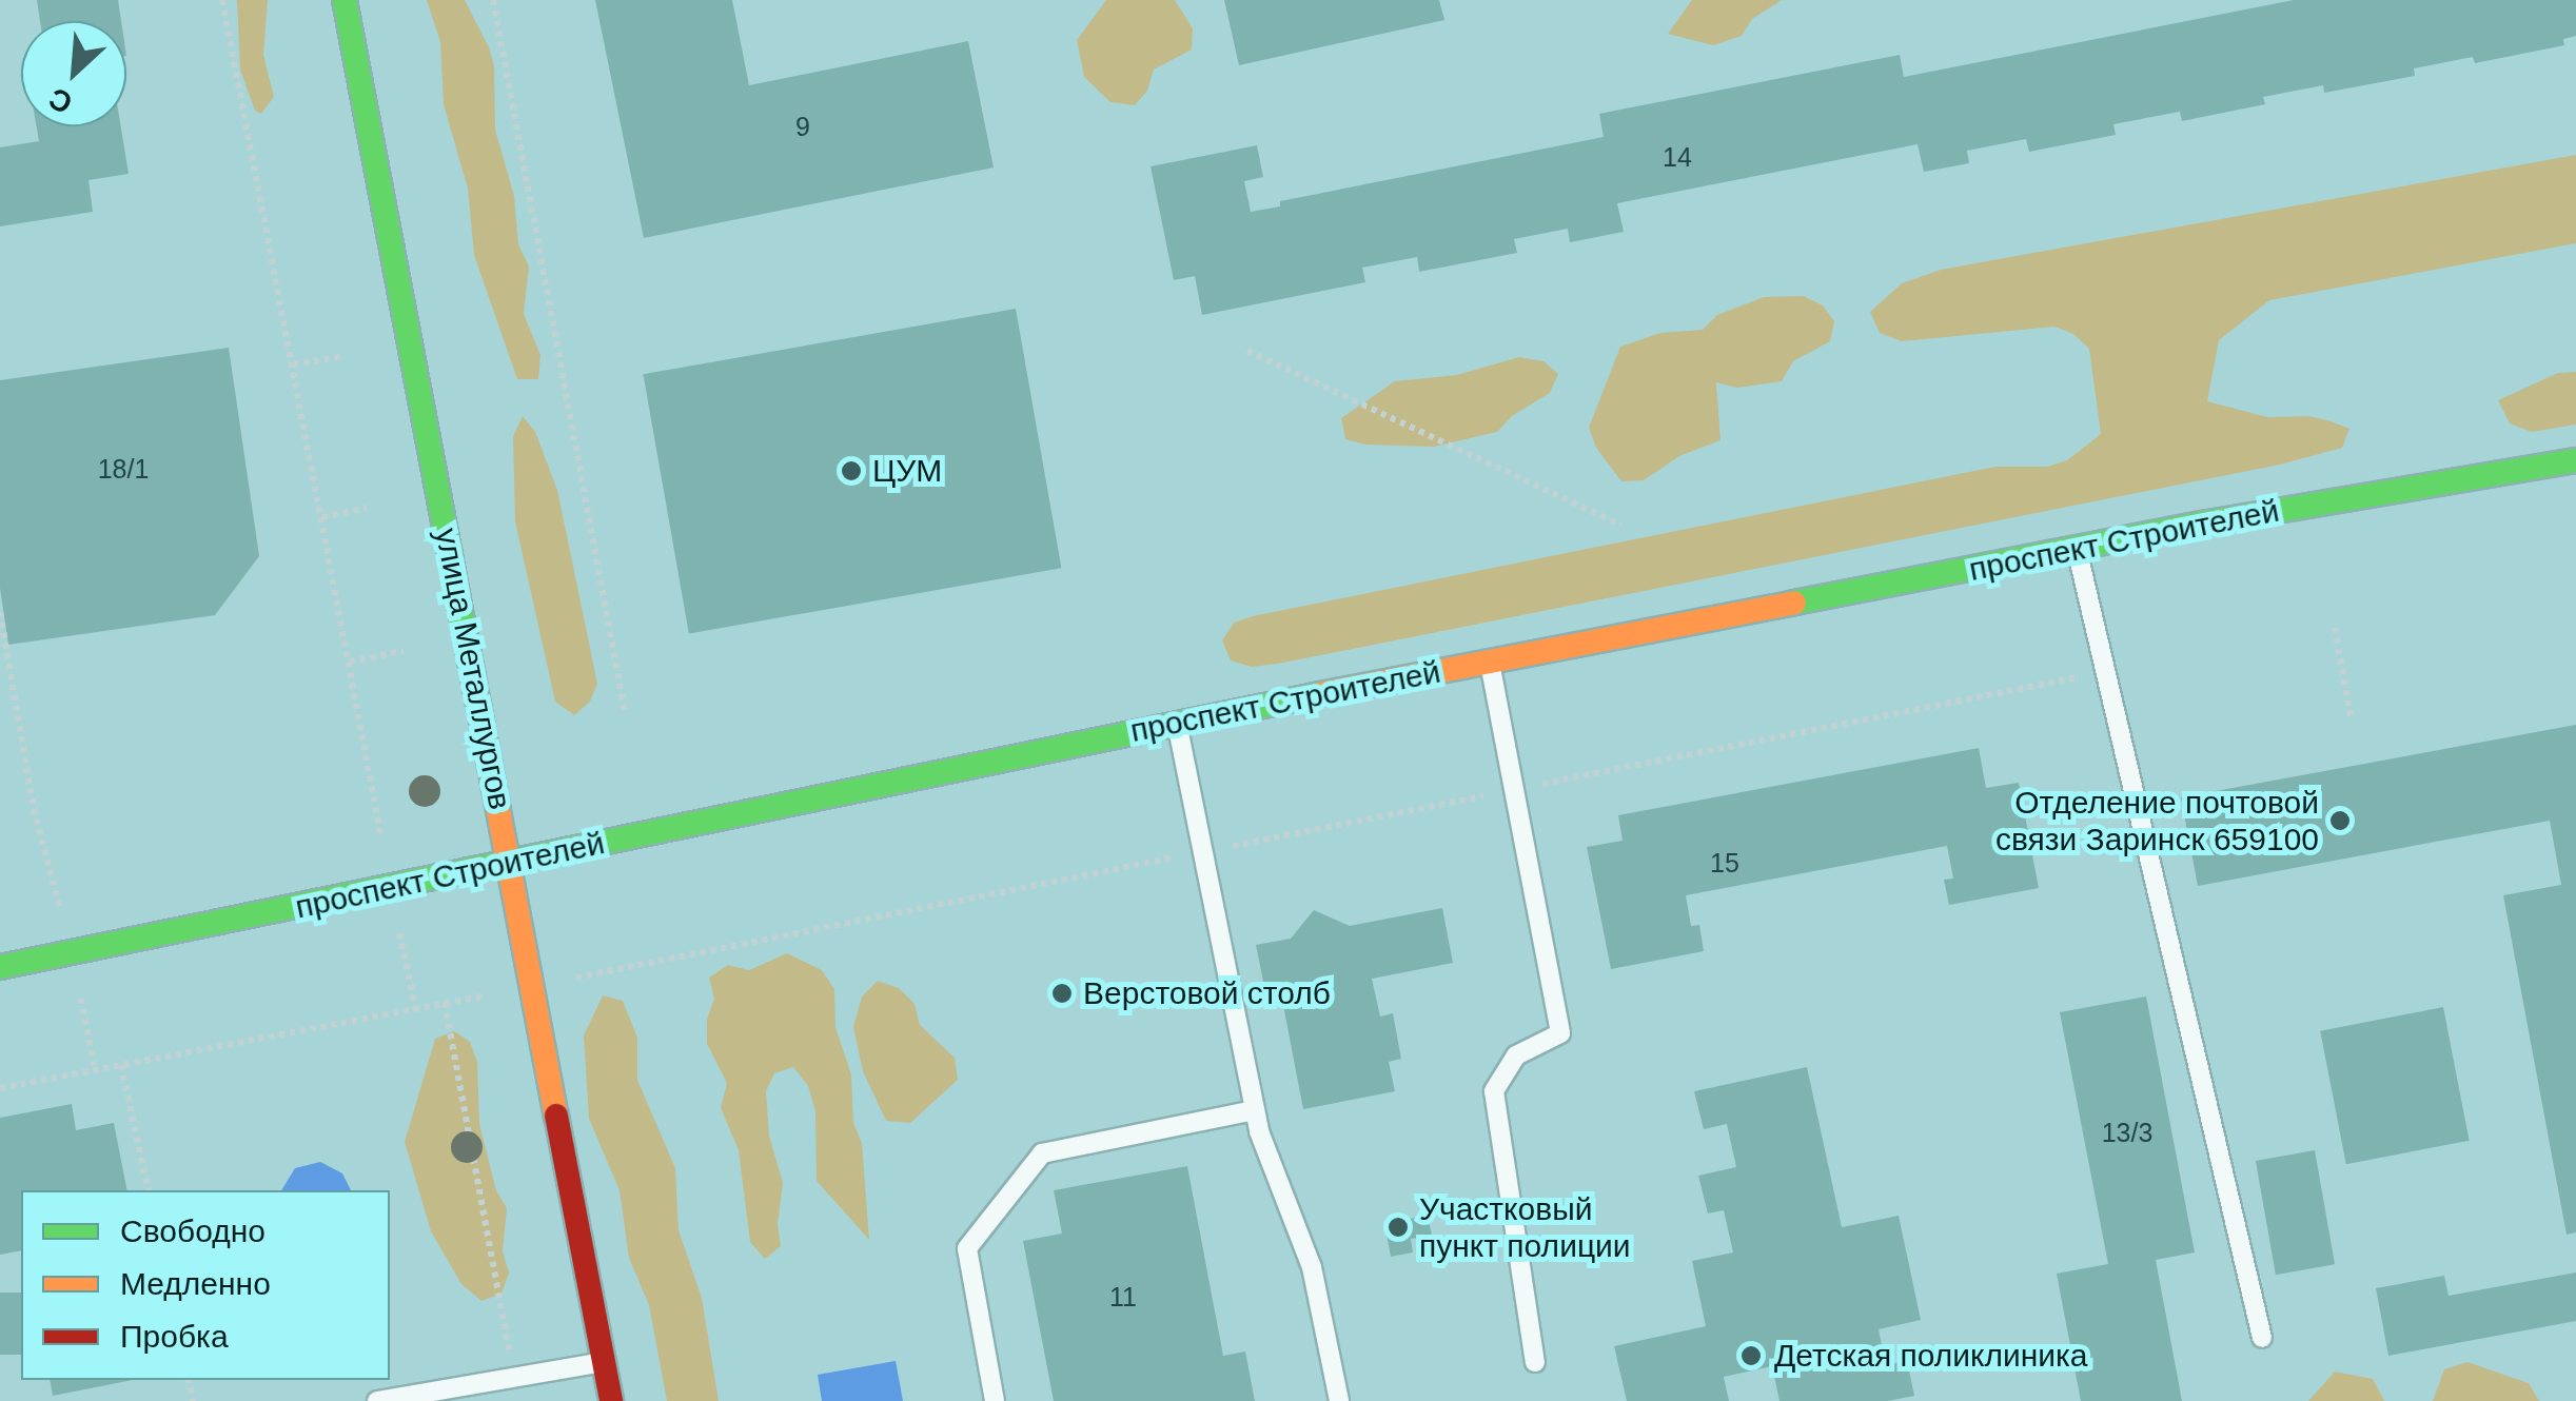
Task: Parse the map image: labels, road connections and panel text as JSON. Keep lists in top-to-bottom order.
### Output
{
  "streets": {
    "street": ["проспект Строителей", "улица Металлургов"]
  },
  "crossings": [
    ["проспект Строителей", "улица Металлургов"]
  ],
  "places": [
    "ЦУМ",
    "Отделение почтовой связи Заринск 659100",
    "Верстовой столб",
    "Участковый пункт полиции",
    "Детская поликлиника"
  ],
  "house_numbers": [
    "9",
    "14",
    "18/1",
    "15",
    "13/3",
    "11"
  ],
  "legend": ["Свободно", "Медленно", "Пробка"],
  "north": "bottom left"
}
